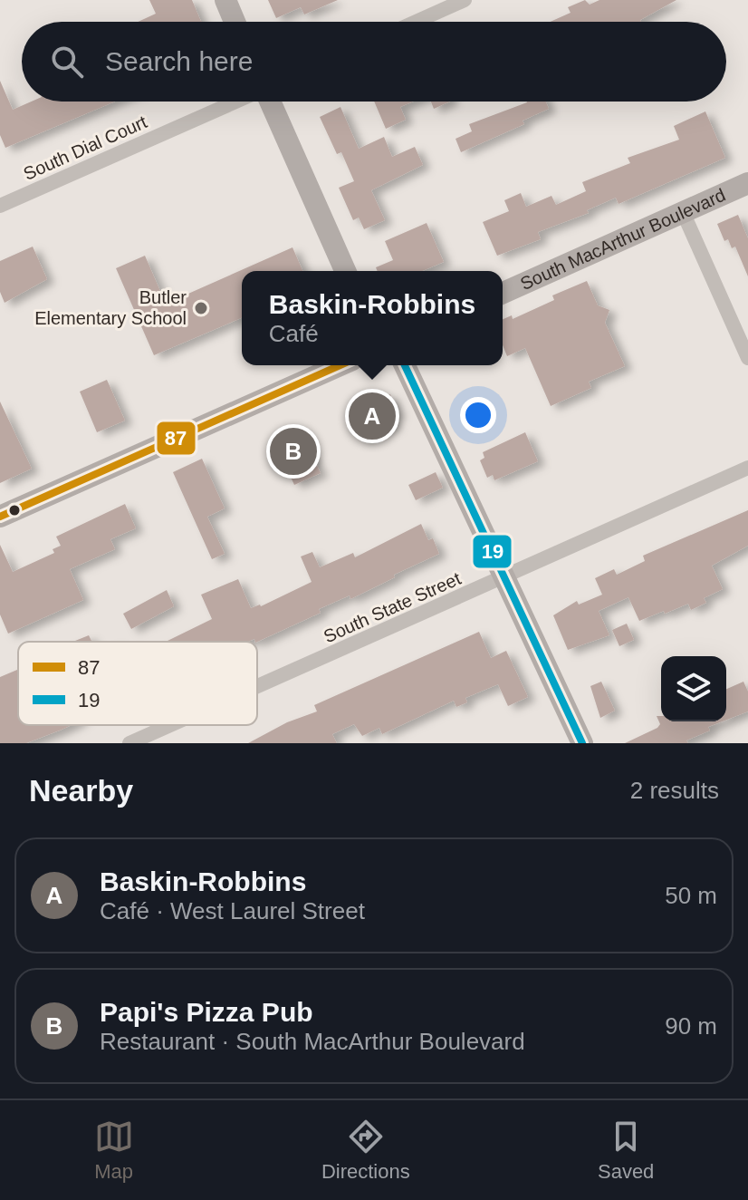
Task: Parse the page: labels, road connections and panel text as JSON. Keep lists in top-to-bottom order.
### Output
{
  "streets": {
    "street": ["South Dial Court", "South MacArthur Boulevard", "South State Street"]
  },
  "places": ["Butler Elementary School"],
  "lines": ["transit line 87", "transit line 19"],
  "legend": ["87", "19"],
  "page": {
    "search": "Search here",
    "popup": ["Baskin-Robbins", "Café"],
    "pins": ["A", "B"],
    "heading": ["Nearby", "2 results"],
    "list": [
      {
        "mark": "A",
        "name": "Baskin-Robbins",
        "note": "Café · West Laurel Street",
        "value": "50 m"
      },
      {
        "mark": "B",
        "name": "Papi's Pizza Pub",
        "note": "Restaurant · South MacArthur Boulevard",
        "value": "90 m"
      }
    ],
    "nav": ["Map", "Directions", "Saved"]
  }
}
